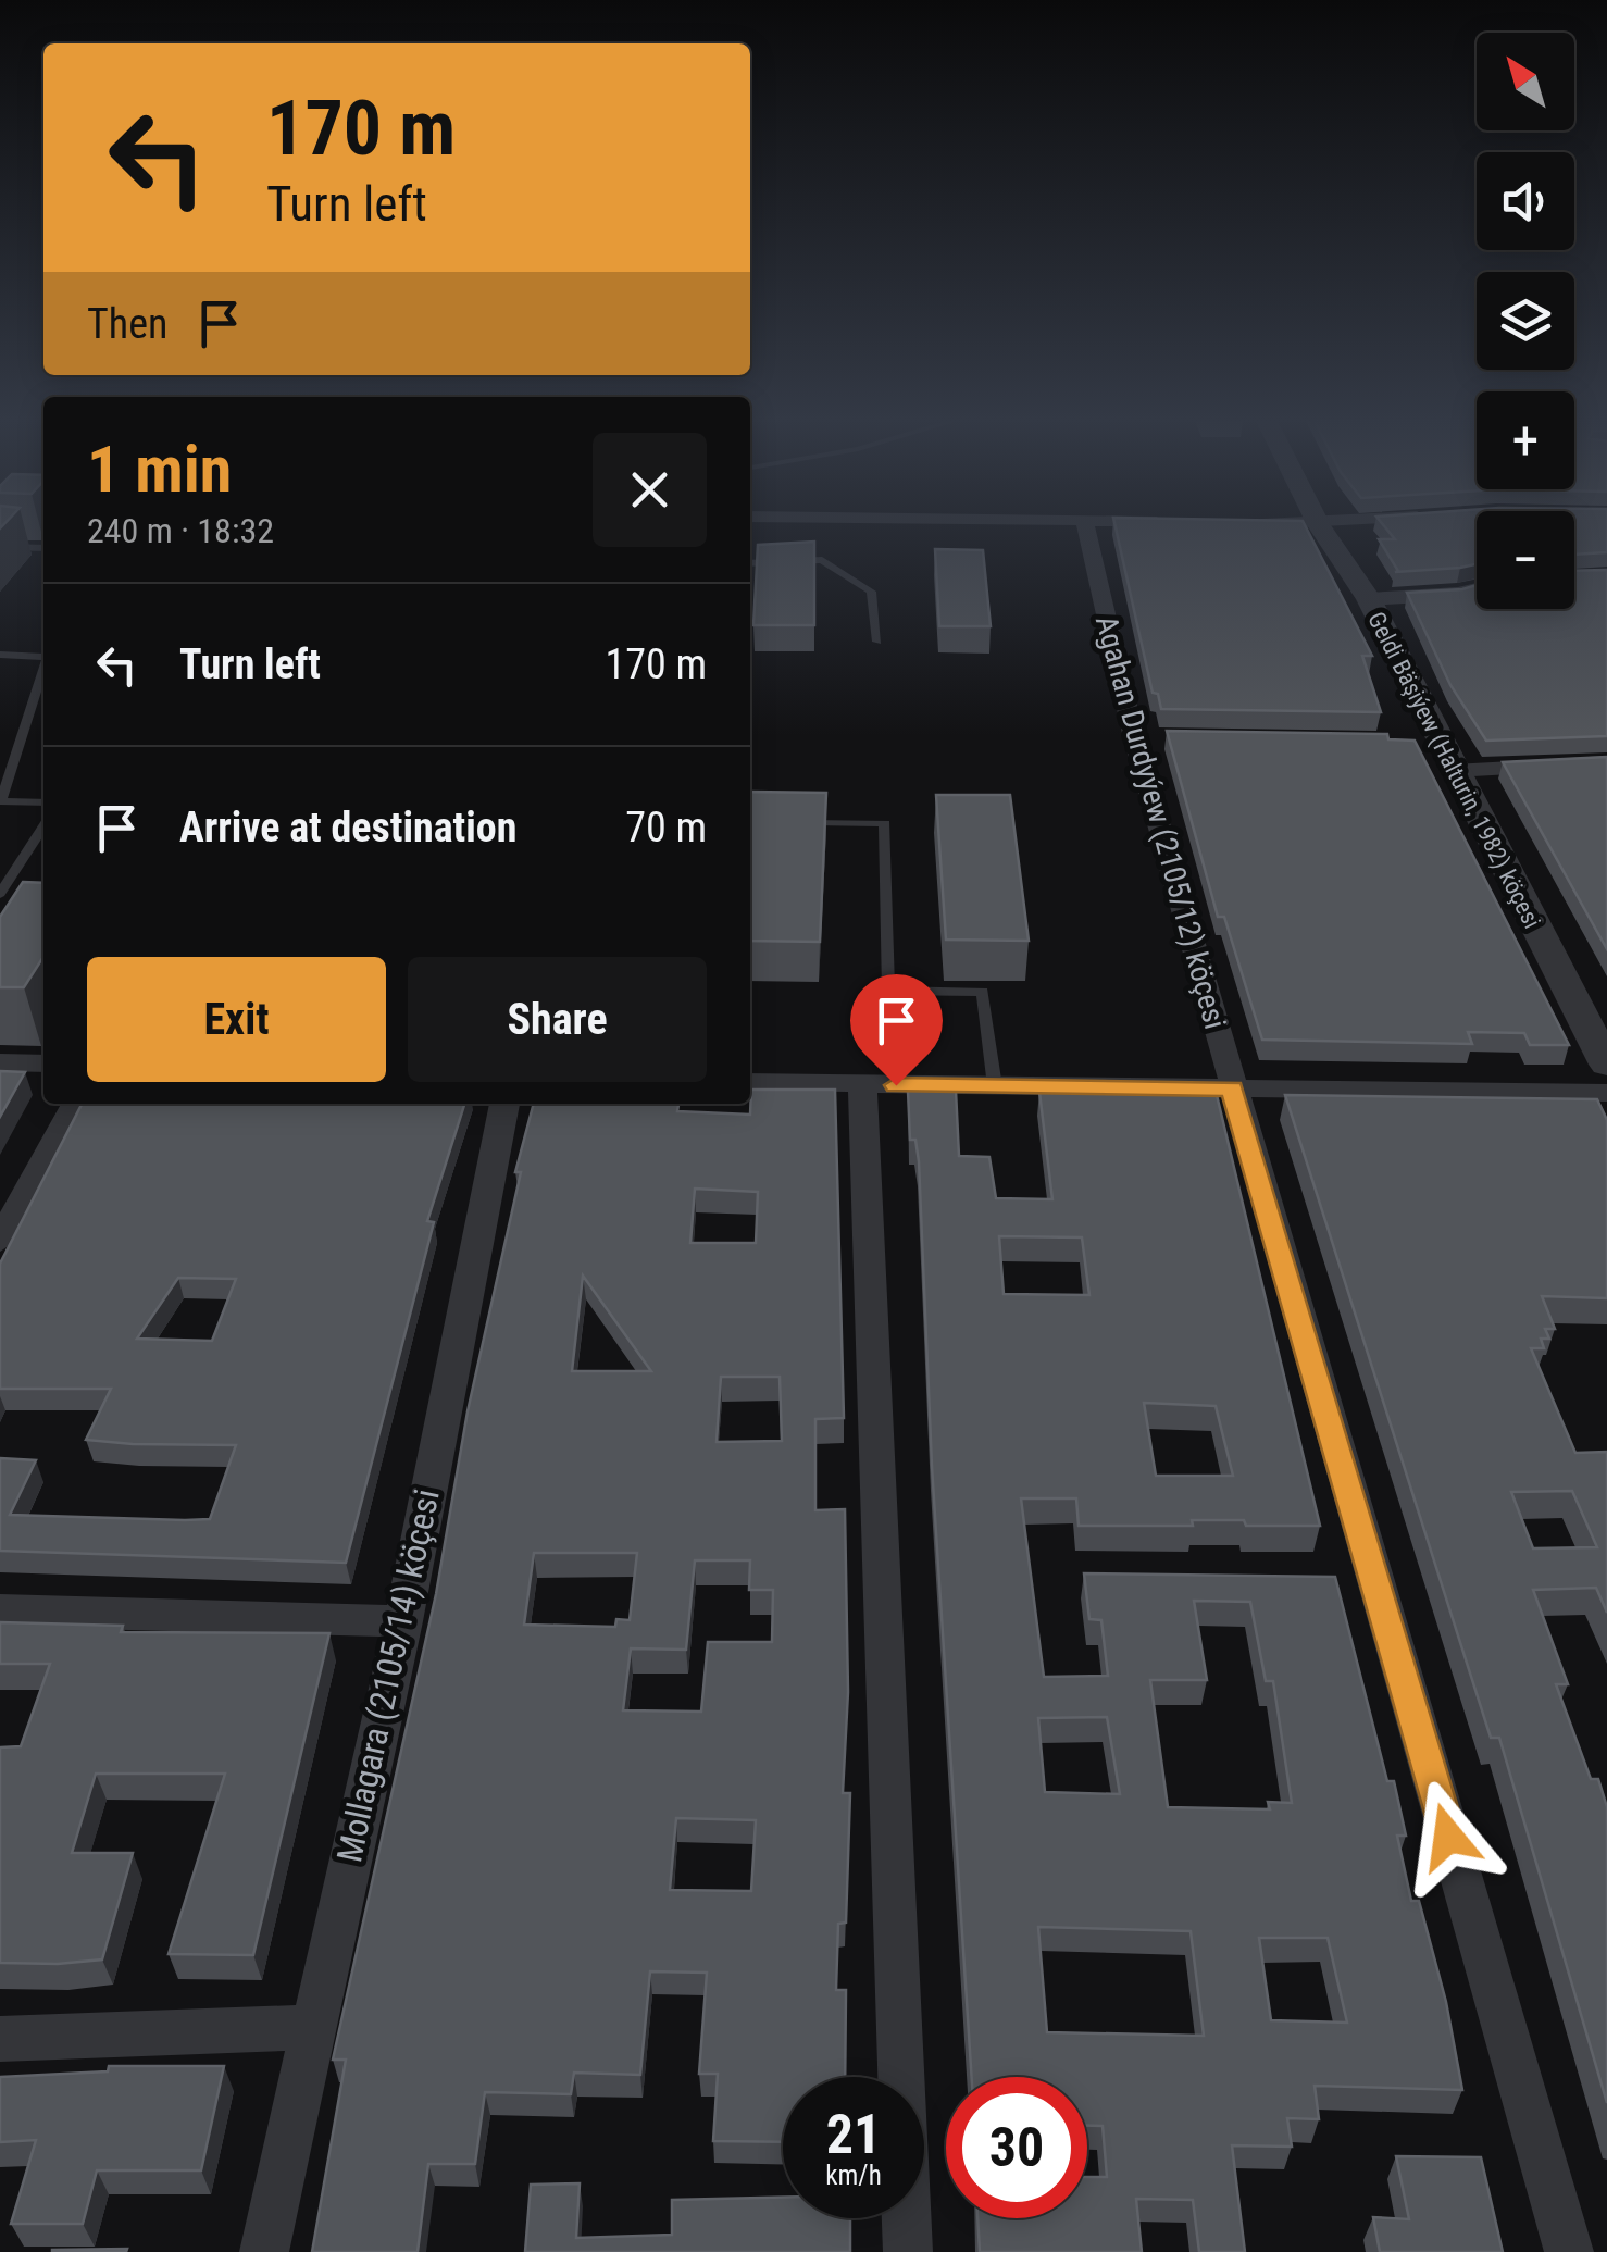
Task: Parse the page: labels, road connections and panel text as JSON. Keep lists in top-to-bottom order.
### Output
{
  "streets": {
    "street": ["Geldi Bäşiýew (Halturin, 1982) köçesi", "Agahan Durdyýew (2105/12) köçesi", "Mollagara (2105/14) köçesi"]
  },
  "north": "top left",
  "page": {
    "map_buttons": ["+", "−"],
    "turn": ["170 m", "Turn left"],
    "then": "Then",
    "heading": ["1 min", "240 m · 18:32"],
    "list": [
      {
        "name": "Turn left",
        "value": "170 m"
      },
      {
        "name": "Arrive at destination",
        "value": "70 m"
      }
    ],
    "buttons": ["Exit", "Share"],
    "speed": "21 km/h",
    "limit": "30"
  }
}
